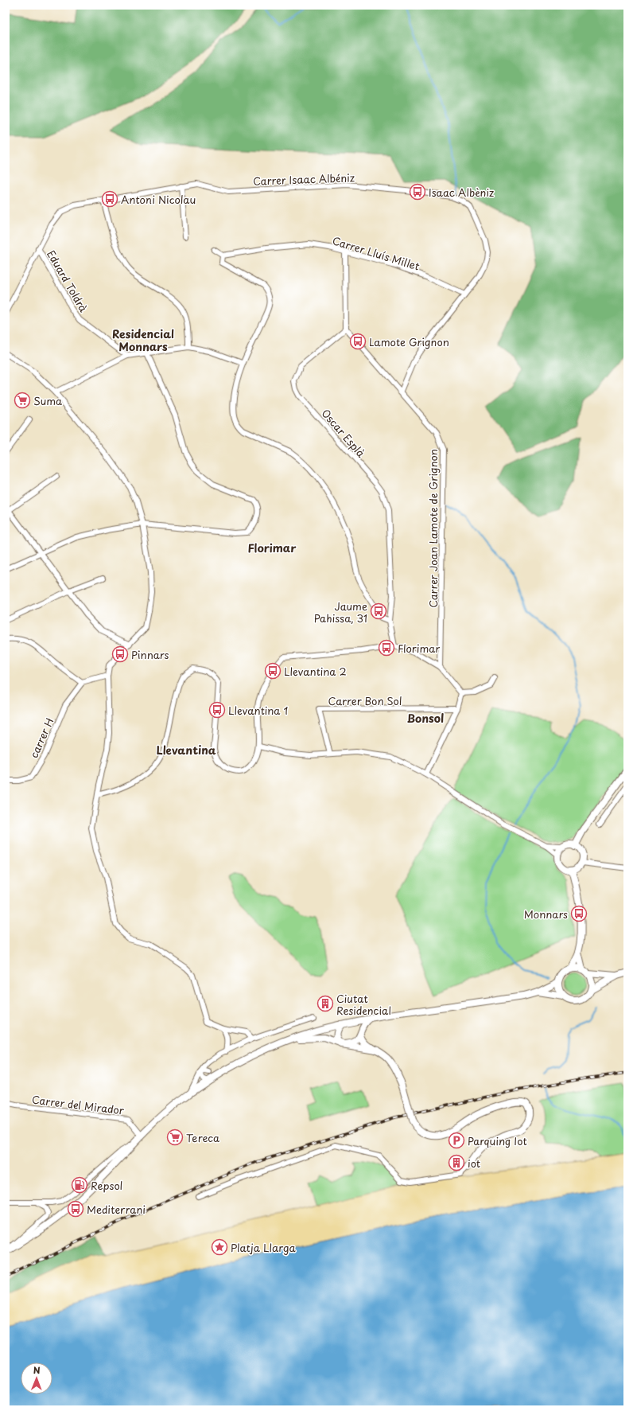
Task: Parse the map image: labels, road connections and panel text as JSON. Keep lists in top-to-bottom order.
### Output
{
  "streets": {
    "street": [
      "Carrer Isaac Albéniz",
      "Carrer Lluís Millet",
      "Eduard Toldrà",
      "Oscar Esplà",
      "Carrer Joan Lamote de Grignon",
      "Carrer Bon Sol",
      "carrer H",
      "Carrer del Mirador"
    ]
  },
  "crossings": [
    ["Carrer Isaac Albéniz", "Carrer Lluís Millet"],
    ["Carrer Isaac Albéniz", "Eduard Toldrà"],
    ["Carrer Isaac Albéniz", "Carrer Joan Lamote de Grignon"],
    ["Oscar Esplà", "Carrer Joan Lamote de Grignon"]
  ],
  "districts": [
    "Residencial Monnars",
    "Florimar",
    "Bonsol",
    "Llevantina"
  ],
  "places": {
    "bus stop": [
      "Isaac Albèniz",
      "Antoni Nicolau",
      "Lamote Grignon",
      "Jaume Pahissa, 31",
      "Florimar",
      "Pinnars",
      "Llevantina 2",
      "Llevantina 1",
      "Monnars",
      "Mediterrani"
    ],
    "supermarket": ["Suma", "Tereca"],
    "building": ["Ciutat Residencial", "iot"],
    "parking": ["Parquing Iot"],
    "fuel station": ["Repsol"],
    "place": ["Platja Llarga"]
  },
  "north": "top"
}
